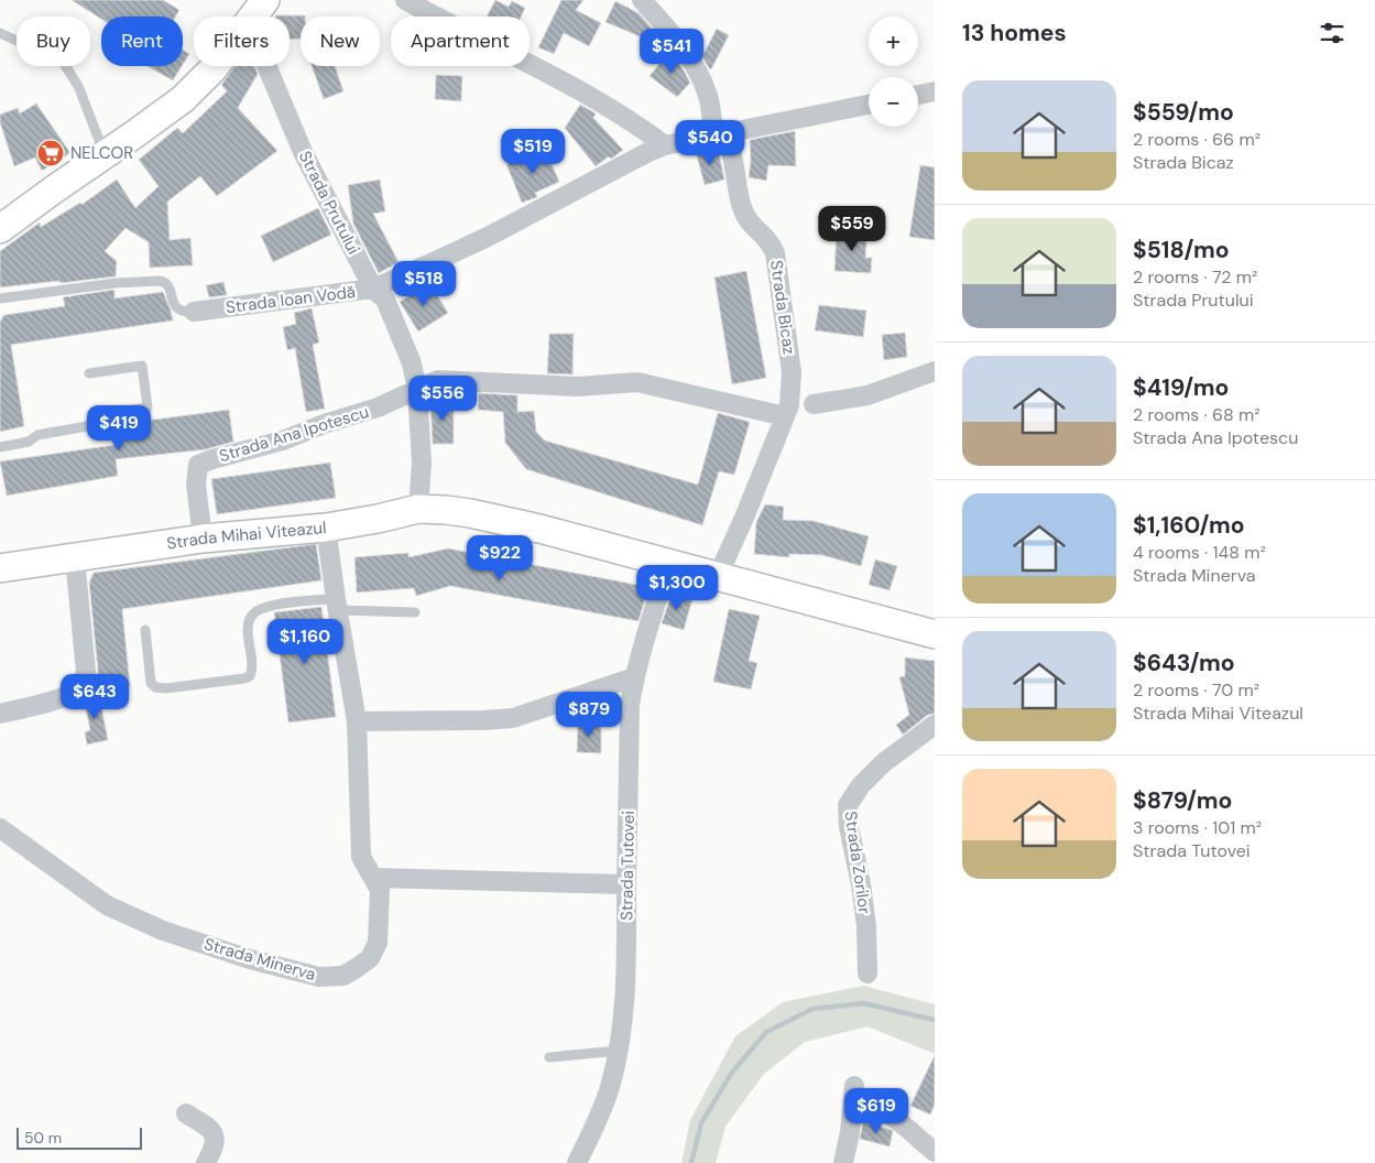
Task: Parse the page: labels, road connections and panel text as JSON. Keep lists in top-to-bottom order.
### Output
{
  "streets": {
    "main road": ["Strada Mihai Viteazul"],
    "street": [
      "Strada Prutului",
      "Strada Ioan Vodă",
      "Strada Bicaz",
      "Strada Ana Ipotescu",
      "Strada Zorilor",
      "Strada Tutovei",
      "Strada Minerva"
    ]
  },
  "crossings": [
    ["Strada Prutului", "Strada Ioan Vodă"],
    ["Strada Prutului", "Strada Ana Ipotescu"],
    ["Strada Prutului", "Strada Mihai Viteazul"],
    ["Strada Ioan Vodă", "Strada Bicaz"],
    ["Strada Bicaz", "Strada Ana Ipotescu"],
    ["Strada Bicaz", "Strada Mihai Viteazul"],
    ["Strada Ana Ipotescu", "Strada Mihai Viteazul"],
    ["Strada Mihai Viteazul", "Strada Tutovei"],
    ["Strada Mihai Viteazul", "Strada Minerva"]
  ],
  "places": {
    "supermarket": ["NELCOR"]
  },
  "scale_bar": "50 m",
  "page": {
    "heading": "13 homes",
    "map_buttons": ["+", "−"],
    "chip": [
      "Buy",
      "Rent",
      "Filters",
      "New",
      "Apartment"
    ],
    "price": [
      "$541",
      "$540",
      "$519",
      "$559",
      "$518",
      "$556",
      "$419",
      "$922",
      "$1,300",
      "$1,160",
      "$643",
      "$879",
      "$619"
    ],
    "list": [
      {
        "name": "$559/mo",
        "note": "2 rooms · 66 m² · Strada Bicaz"
      },
      {
        "name": "$518/mo",
        "note": "2 rooms · 72 m² · Strada Prutului"
      },
      {
        "name": "$419/mo",
        "note": "2 rooms · 68 m² · Strada Ana Ipotescu"
      },
      {
        "name": "$1,160/mo",
        "note": "4 rooms · 148 m² · Strada Minerva"
      },
      {
        "name": "$643/mo",
        "note": "2 rooms · 70 m² · Strada Mihai Viteazul"
      },
      {
        "name": "$879/mo",
        "note": "3 rooms · 101 m² · Strada Tutovei"
      }
    ],
    "scale": "50 m"
  }
}
